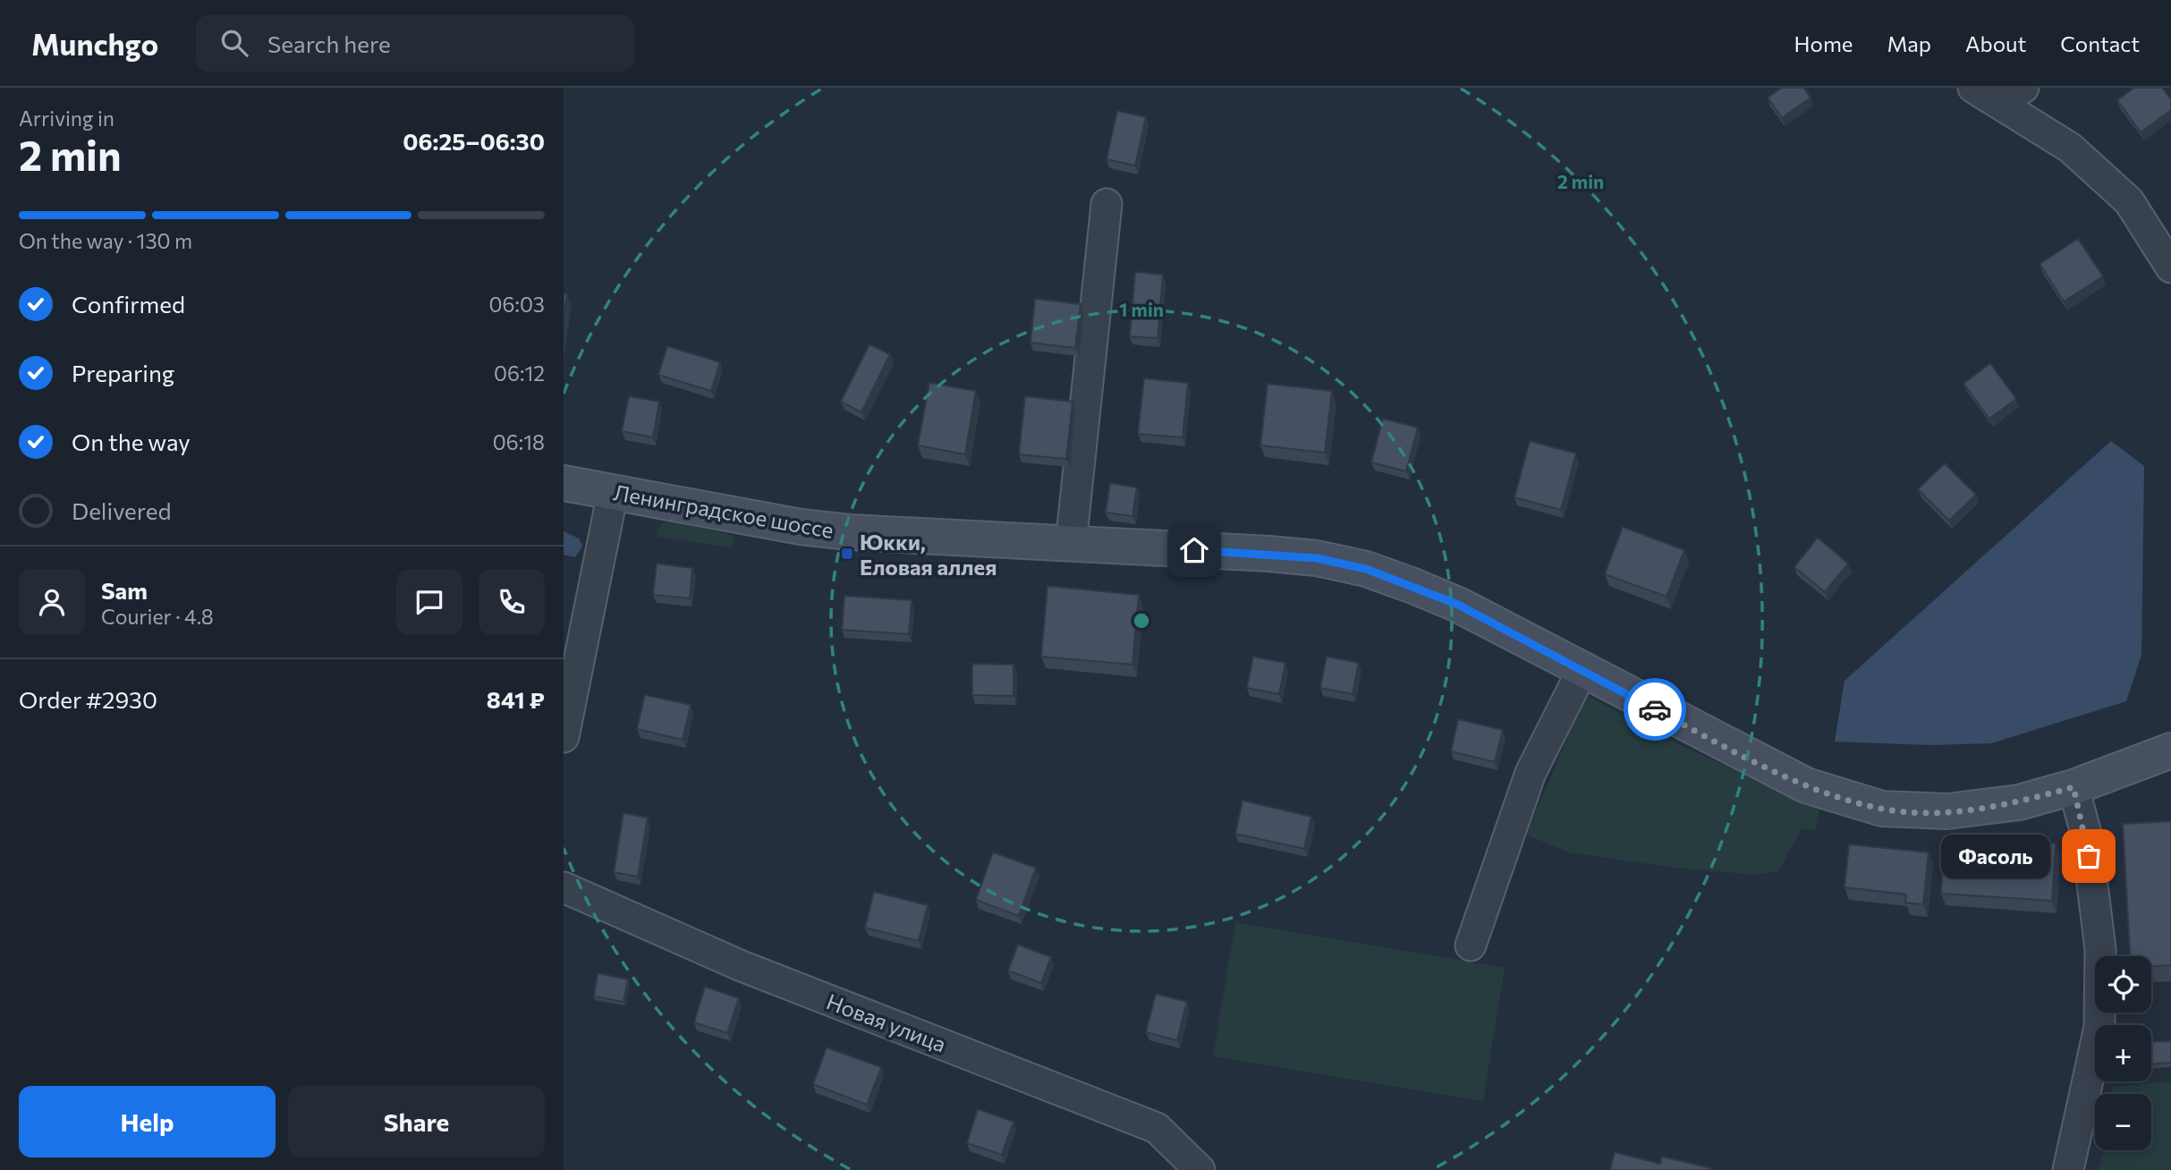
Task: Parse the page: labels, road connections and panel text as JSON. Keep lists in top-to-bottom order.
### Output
{
  "streets": {
    "main road": ["Ленинградское шоссе"],
    "street": ["Новая улица"]
  },
  "places": {
    "transit": ["Юкки, Еловая аллея"],
    "other": ["Фасоль"]
  },
  "page": {
    "header": "Munchgo",
    "search": "Search here",
    "nav": [
      "Home",
      "Map",
      "About",
      "Contact"
    ],
    "heading": ["2 min", "Arriving in", "06:25–06:30"],
    "panel": [
      "Sam",
      "Courier · 4.8",
      "Order #2930",
      "841 ₽"
    ],
    "bar": "On the way · 130 m",
    "list": [
      ["Confirmed", "06:03"],
      ["Preparing", "06:12"],
      ["On the way", "06:18"],
      "Delivered"
    ],
    "bubble": "Фасоль",
    "map_buttons": ["+", "−"],
    "buttons": ["Help", "Share"]
  },
  "rings": ["2 min", "1 min"]
}
